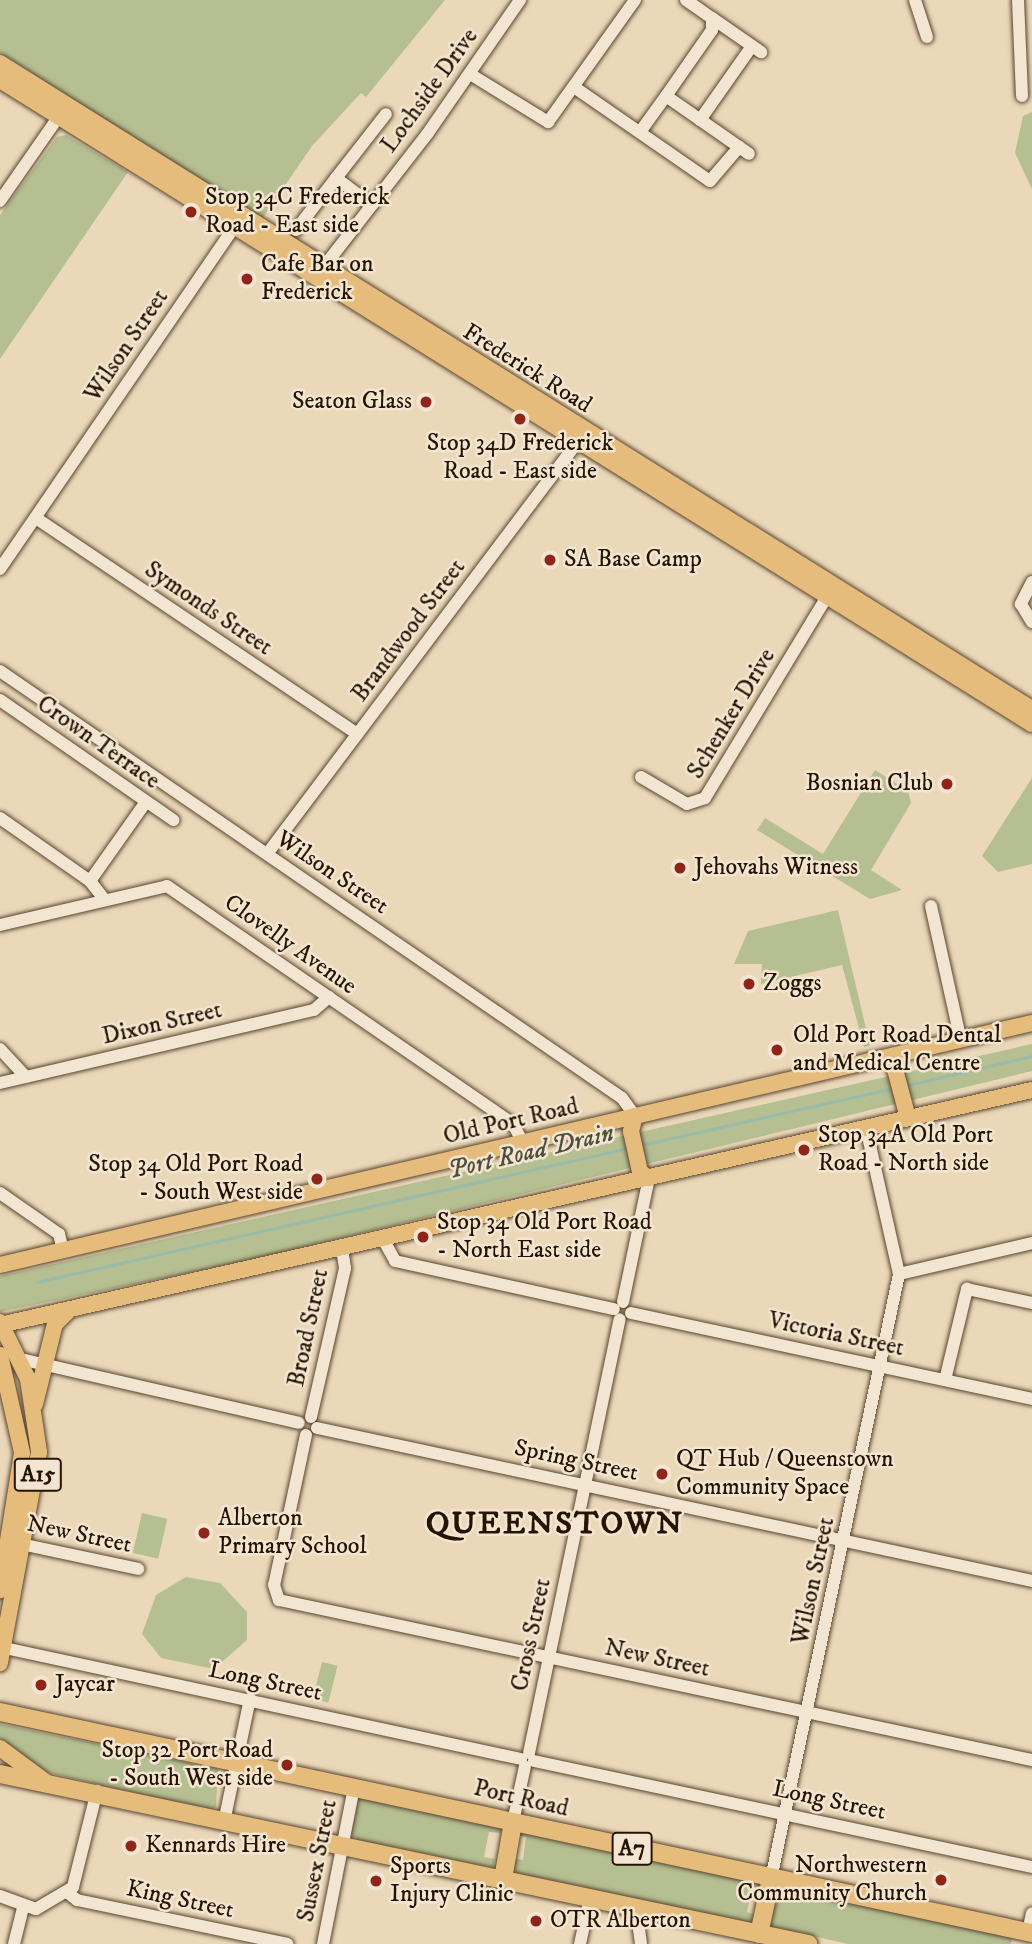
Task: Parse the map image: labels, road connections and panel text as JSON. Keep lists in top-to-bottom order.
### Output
{
  "streets": {
    "highway": ["Port Road", "A7"],
    "main road": ["Frederick Road", "Old Port Road", "A15"],
    "street": [
      "Lochside Drive",
      "Wilson Street",
      "Symonds Street",
      "Brandwood Street",
      "Schenker Drive",
      "Crown Terrace",
      "Clovelly Avenue",
      "Dixon Street",
      "Broad Street",
      "Victoria Street",
      "Spring Street",
      "New Street",
      "Cross Street",
      "Long Street",
      "Sussex Street",
      "King Street"
    ]
  },
  "crossings": [
    ["Lochside Drive", "Frederick Road"],
    ["Wilson Street", "Frederick Road"],
    ["Wilson Street", "Symonds Street"],
    ["Wilson Street", "Brandwood Street"],
    ["Wilson Street", "Old Port Road"],
    ["Wilson Street", "Victoria Street"],
    ["Wilson Street", "Spring Street"],
    ["Wilson Street", "New Street"],
    ["Wilson Street", "Long Street"],
    ["Wilson Street", "Port Road"],
    ["Frederick Road", "Brandwood Street"],
    ["Frederick Road", "Schenker Drive"],
    ["Symonds Street", "Brandwood Street"],
    ["Clovelly Avenue", "Dixon Street"],
    ["Clovelly Avenue", "Old Port Road"],
    ["Broad Street", "Spring Street"],
    ["Broad Street", "New Street"],
    ["Victoria Street", "Cross Street"],
    ["Spring Street", "A15"],
    ["Spring Street", "Cross Street"],
    ["A15", "New Street"],
    ["A15", "Long Street"],
    ["New Street", "Cross Street"],
    ["Cross Street", "Long Street"],
    ["Cross Street", "Port Road"],
    ["Port Road", "Sussex Street"],
    ["A7", "Sussex Street"]
  ],
  "districts": ["QUEENSTOWN"],
  "water": ["Port Road Drain"],
  "places": [
    "Stop 34C Frederick Road - East side",
    "Cafe Bar on Frederick",
    "Seaton Glass",
    "Stop 34D Frederick Road - East side",
    "SA Base Camp",
    "Bosnian Club",
    "Jehovahs Witness",
    "Zoggs",
    "Old Port Road Dental and Medical Centre",
    "Stop 34A Old Port Road - North side",
    "Stop 34 Old Port Road - South West side",
    "Stop 34 Old Port Road - North East side",
    "QT Hub / Queenstown Community Space",
    "Alberton Primary School",
    "Jaycar",
    "Stop 32 Port Road - South West side",
    "Kennards Hire",
    "Northwestern Community Church",
    "Sports Injury Clinic",
    "OTR Alberton"
  ]
}
